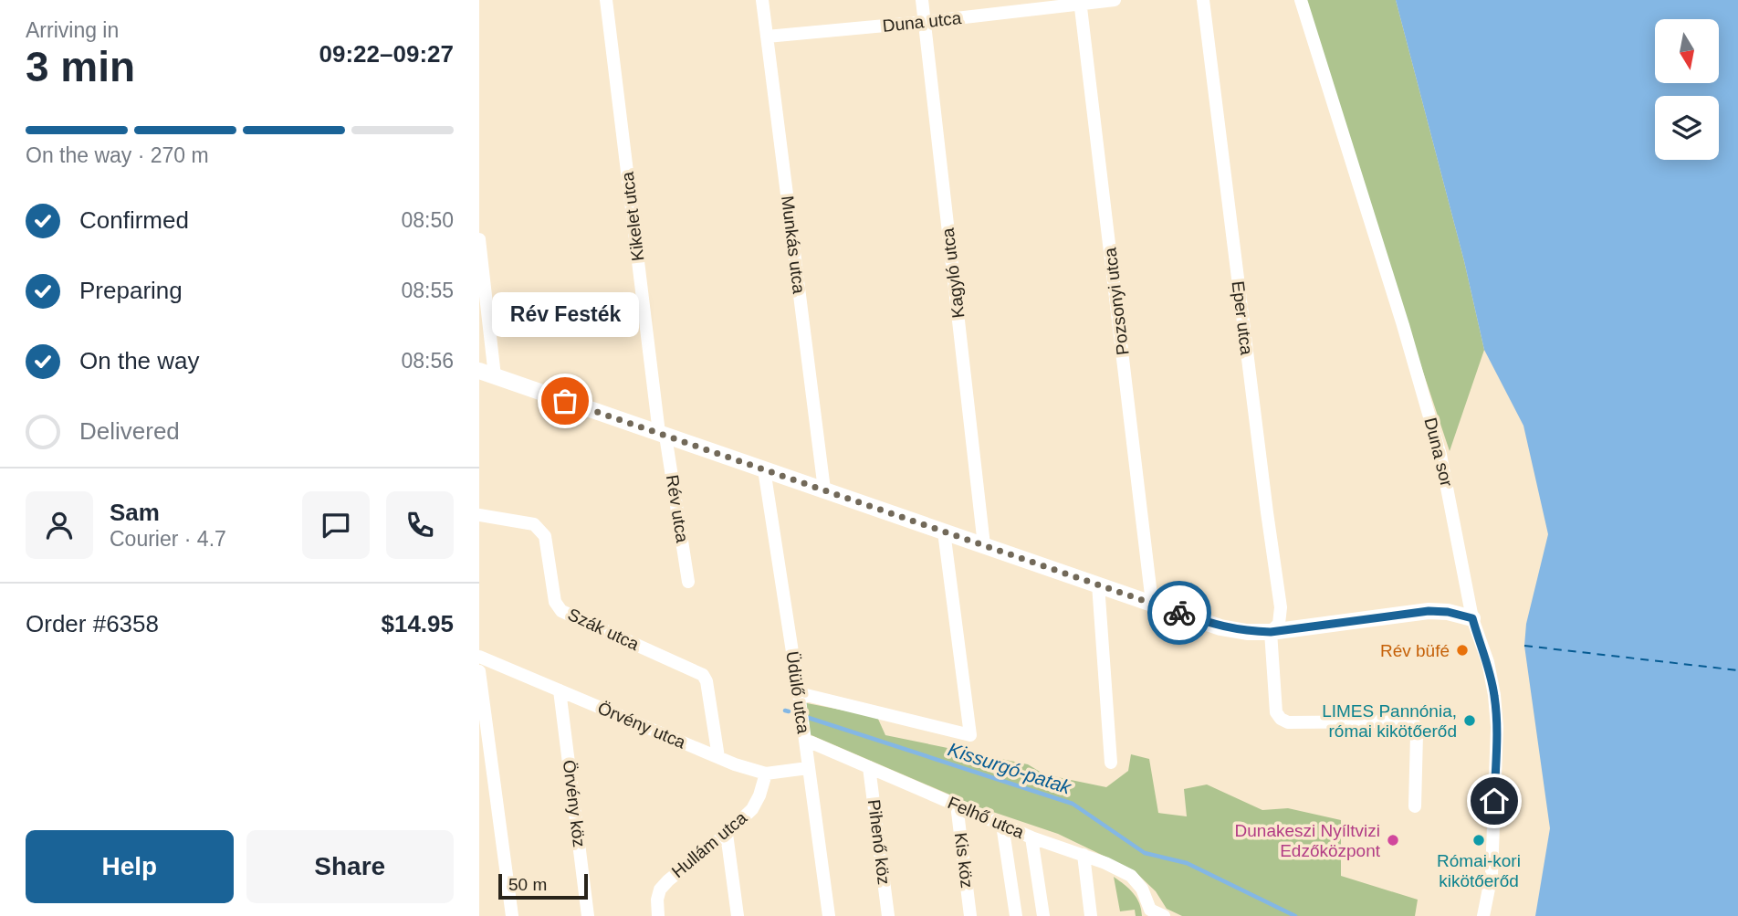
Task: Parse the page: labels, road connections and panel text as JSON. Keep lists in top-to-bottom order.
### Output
{
  "streets": {
    "street": [
      "Duna utca",
      "Kikelet utca",
      "Munkás utca",
      "Kagyló utca",
      "Pozsonyi utca",
      "Eper utca",
      "Duna sor",
      "Rév utca",
      "Szák utca",
      "Üdülő utca",
      "Örvény utca",
      "Örvény köz",
      "Felhő utca",
      "Pihenő köz",
      "Hullám utca",
      "Kis köz"
    ]
  },
  "crossings": [
    ["Duna utca", "Munkás utca"],
    ["Duna utca", "Kagyló utca"],
    ["Duna utca", "Pozsonyi utca"],
    ["Kikelet utca", "Rév utca"],
    ["Szák utca", "Örvény utca"],
    ["Üdülő utca", "Örvény utca"],
    ["Üdülő utca", "Felhő utca"],
    ["Örvény utca", "Örvény köz"],
    ["Örvény utca", "Hullám utca"],
    ["Felhő utca", "Pihenő köz"],
    ["Felhő utca", "Kis köz"]
  ],
  "water": ["Kissurgó-patak"],
  "places": [
    "Rév Festék",
    "Rév büfé",
    "LIMES Pannónia, római kikötőerőd",
    "Dunakeszi Nyíltvizi Edzőközpont",
    "Római-kori kikötőerőd"
  ],
  "scale_bar": "50 m",
  "north": "bottom",
  "page": {
    "heading": ["3 min", "Arriving in", "09:22–09:27"],
    "panel": [
      "Sam",
      "Courier · 4.7",
      "Order #6358",
      "$14.95"
    ],
    "bar": "On the way · 270 m",
    "list": [
      ["Confirmed", "08:50"],
      ["Preparing", "08:55"],
      ["On the way", "08:56"],
      "Delivered"
    ],
    "bubble": "Rév Festék",
    "buttons": ["Help", "Share"],
    "scale": "50 m"
  }
}
